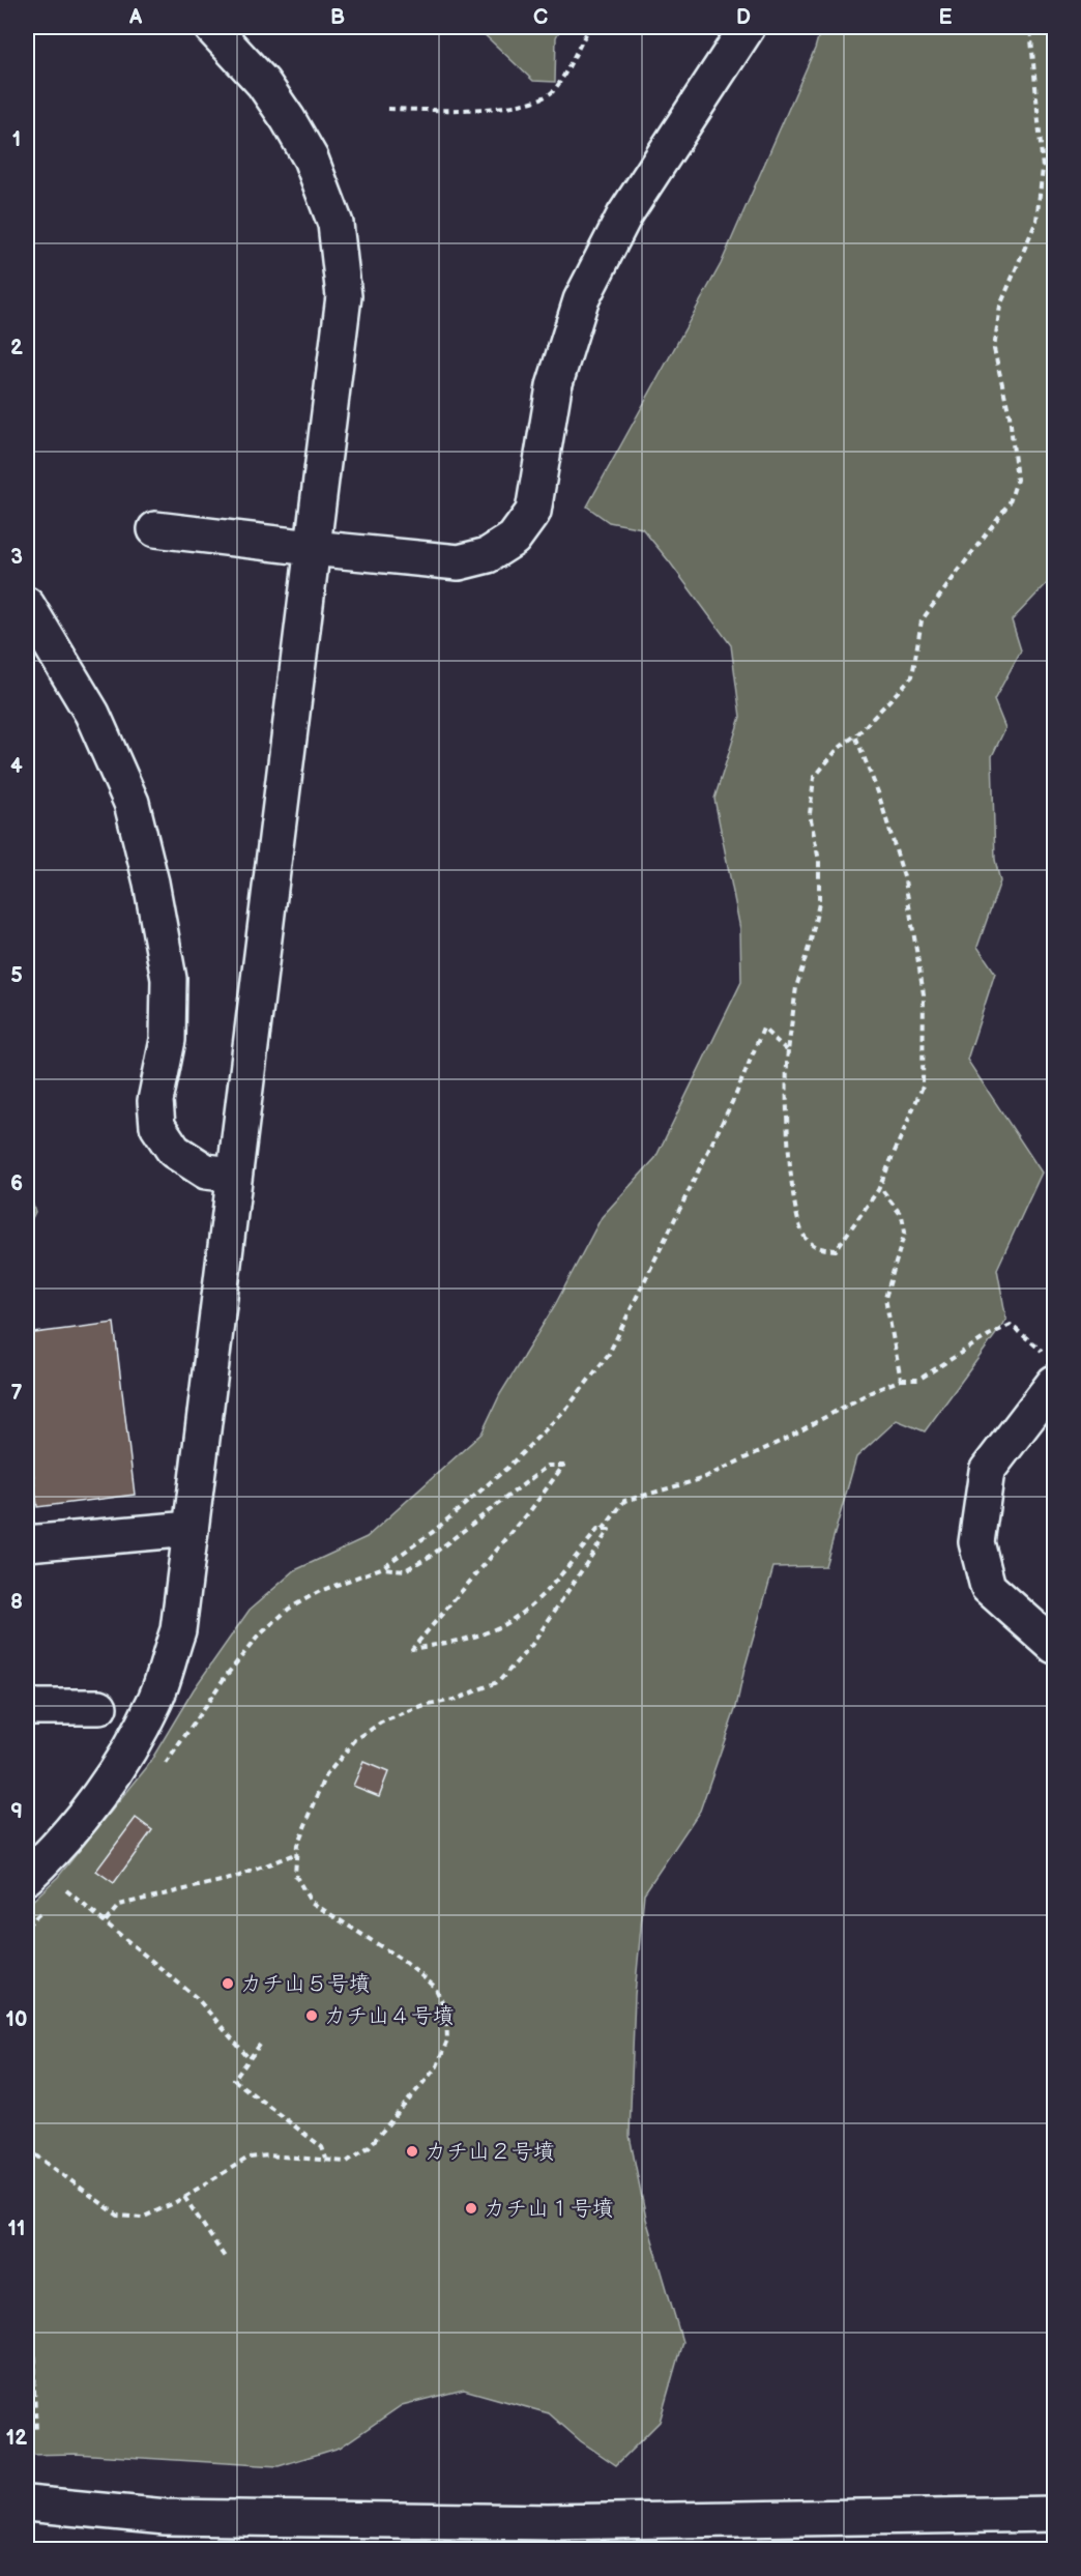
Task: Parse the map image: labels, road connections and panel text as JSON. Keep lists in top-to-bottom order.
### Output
{
  "places": [
    "カチ山５号墳",
    "カチ山４号墳",
    "カチ山２号墳",
    "カチ山１号墳"
  ],
  "grid": {
    "columns": [
      "A",
      "B",
      "C",
      "D",
      "E"
    ],
    "rows": [
      "1",
      "2",
      "3",
      "4",
      "5",
      "6",
      "7",
      "8",
      "9",
      "10",
      "11",
      "12"
    ]
  }
}
